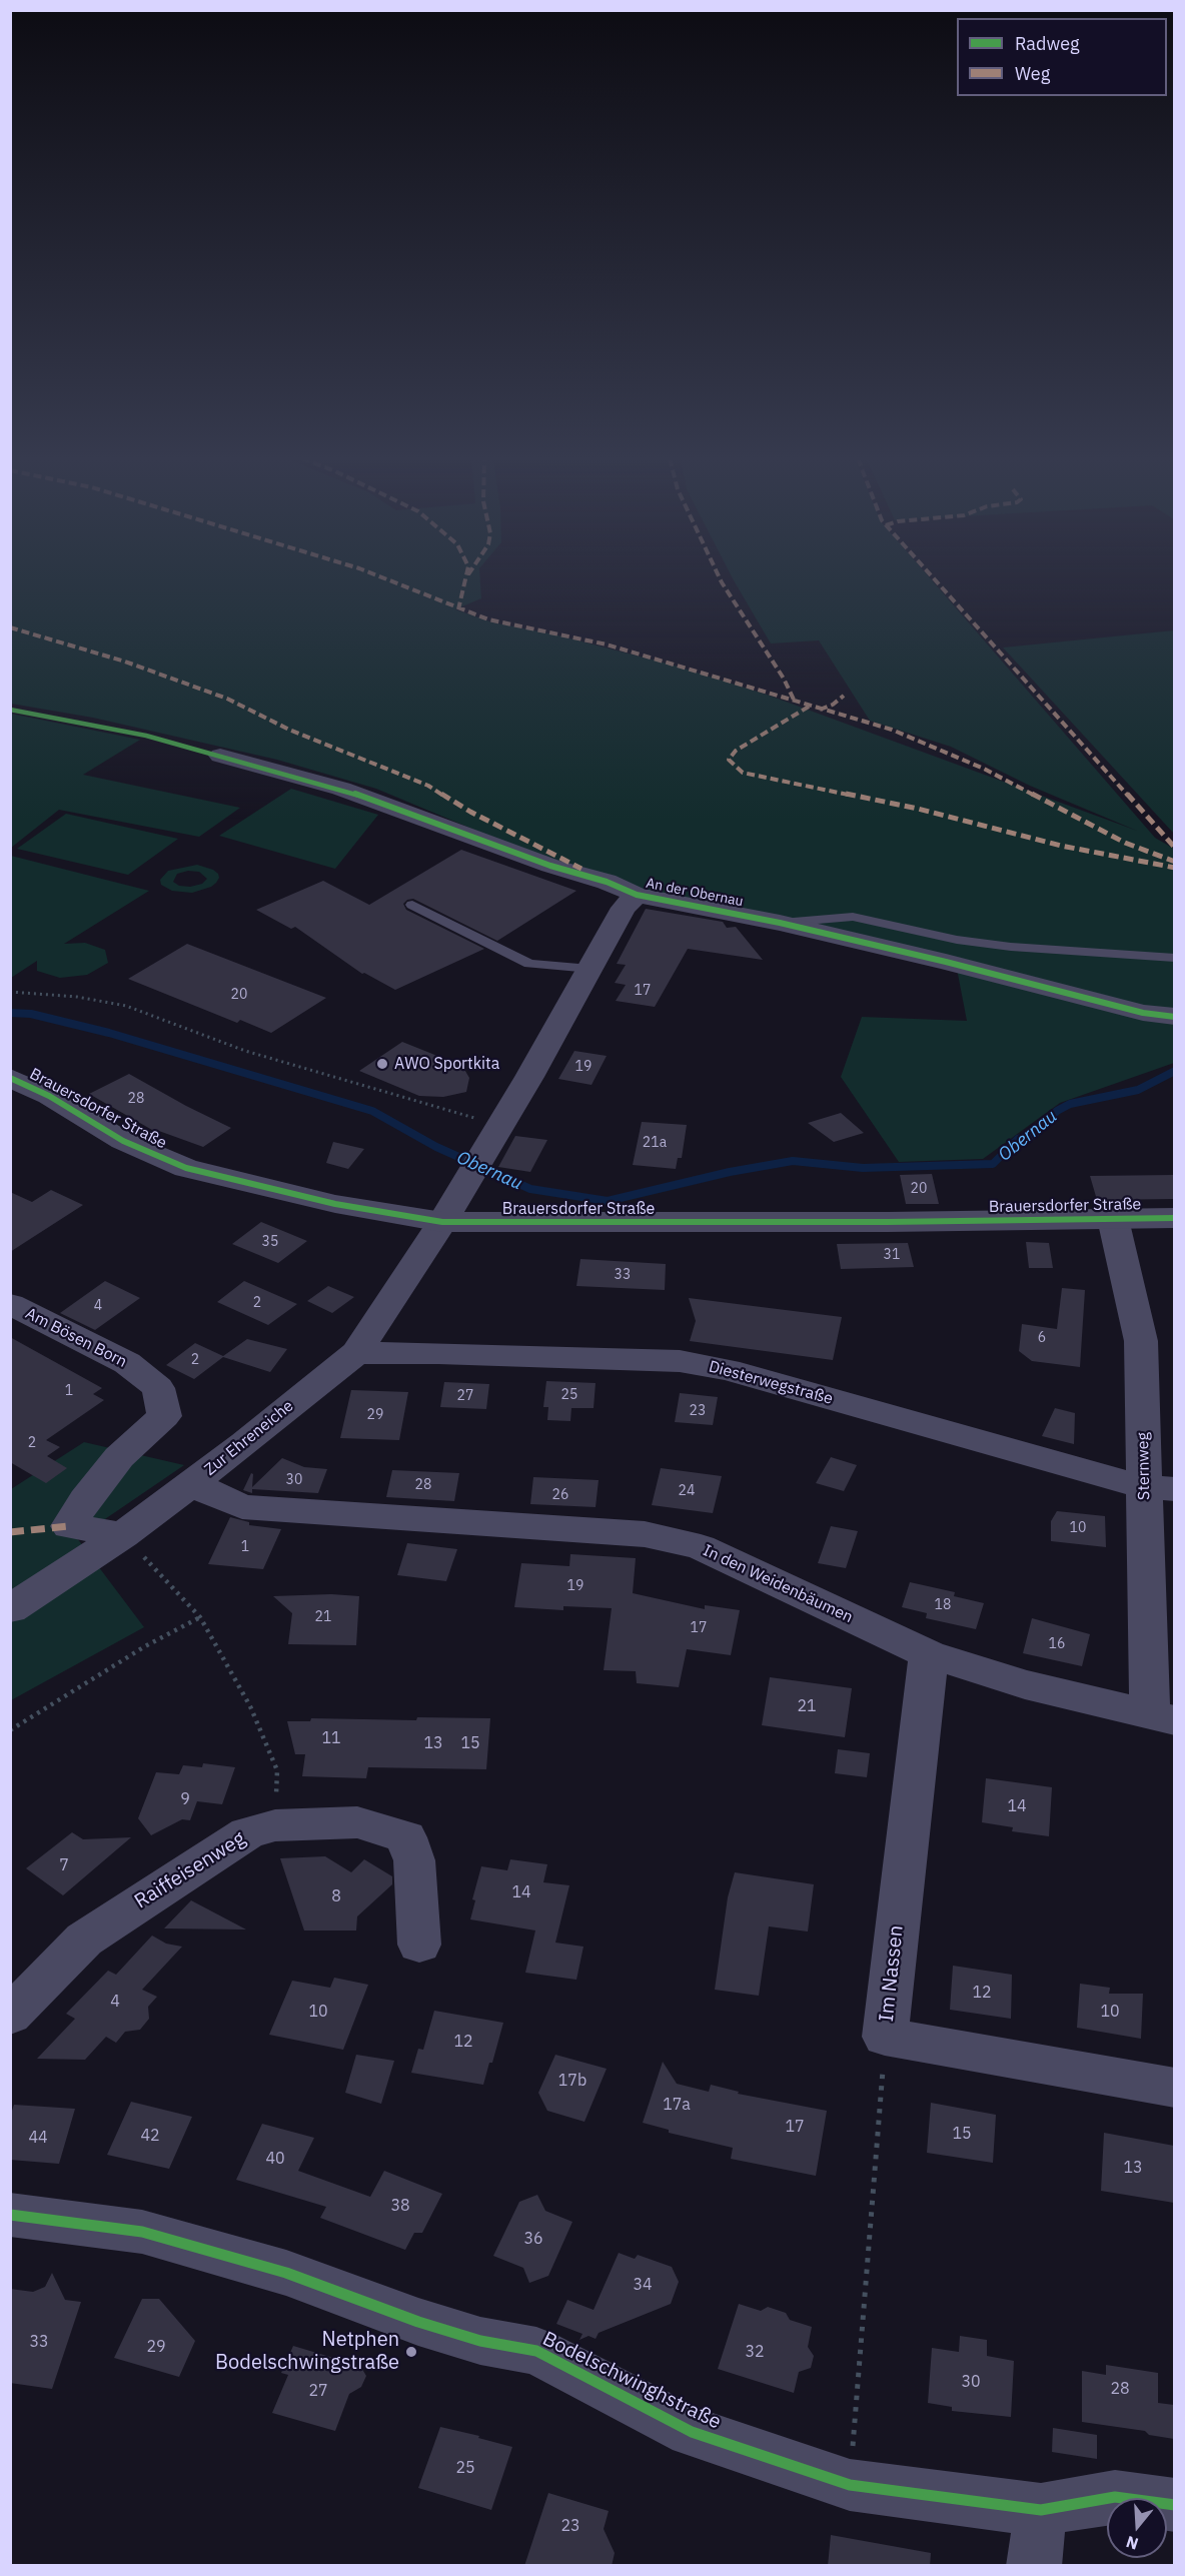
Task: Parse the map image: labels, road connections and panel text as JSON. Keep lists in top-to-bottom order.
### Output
{
  "streets": {
    "street": [
      "An der Obernau",
      "Brauersdorfer Straße",
      "Am Bösen Born",
      "Diesterwegstraße",
      "Zur Ehreneiche",
      "Sternweg",
      "In den Weidenbäumen",
      "Raiffeisenweg",
      "Im Nassen",
      "Bodelschwinghstraße"
    ]
  },
  "crossings": [
    ["An der Obernau", "Brauersdorfer Straße"],
    ["An der Obernau", "Zur Ehreneiche"],
    ["Brauersdorfer Straße", "Zur Ehreneiche"],
    ["Brauersdorfer Straße", "Sternweg"],
    ["Am Bösen Born", "Zur Ehreneiche"],
    ["Diesterwegstraße", "Zur Ehreneiche"],
    ["Diesterwegstraße", "Sternweg"],
    ["Zur Ehreneiche", "In den Weidenbäumen"],
    ["Sternweg", "In den Weidenbäumen"],
    ["In den Weidenbäumen", "Im Nassen"]
  ],
  "water": ["Obernau"],
  "places": ["AWO Sportkita", "Netphen Bodelschwingstraße"],
  "house_numbers": [
    "17",
    "20",
    "19",
    "28",
    "21a",
    "20",
    "35",
    "31",
    "33",
    "2",
    "4",
    "6",
    "2",
    "1",
    "25",
    "27",
    "23",
    "29",
    "2",
    "30",
    "28",
    "24",
    "26",
    "10",
    "1",
    "19",
    "18",
    "21",
    "17",
    "16",
    "21",
    "11",
    "13",
    "15",
    "9",
    "14",
    "7",
    "14",
    "8",
    "12",
    "4",
    "10",
    "10",
    "12",
    "17b",
    "17a",
    "17",
    "15",
    "42",
    "44",
    "40",
    "13",
    "38",
    "36",
    "34",
    "33",
    "29",
    "32",
    "30",
    "28",
    "27",
    "25",
    "23"
  ],
  "legend": ["Radweg", "Weg"],
  "north": "bottom"
}
